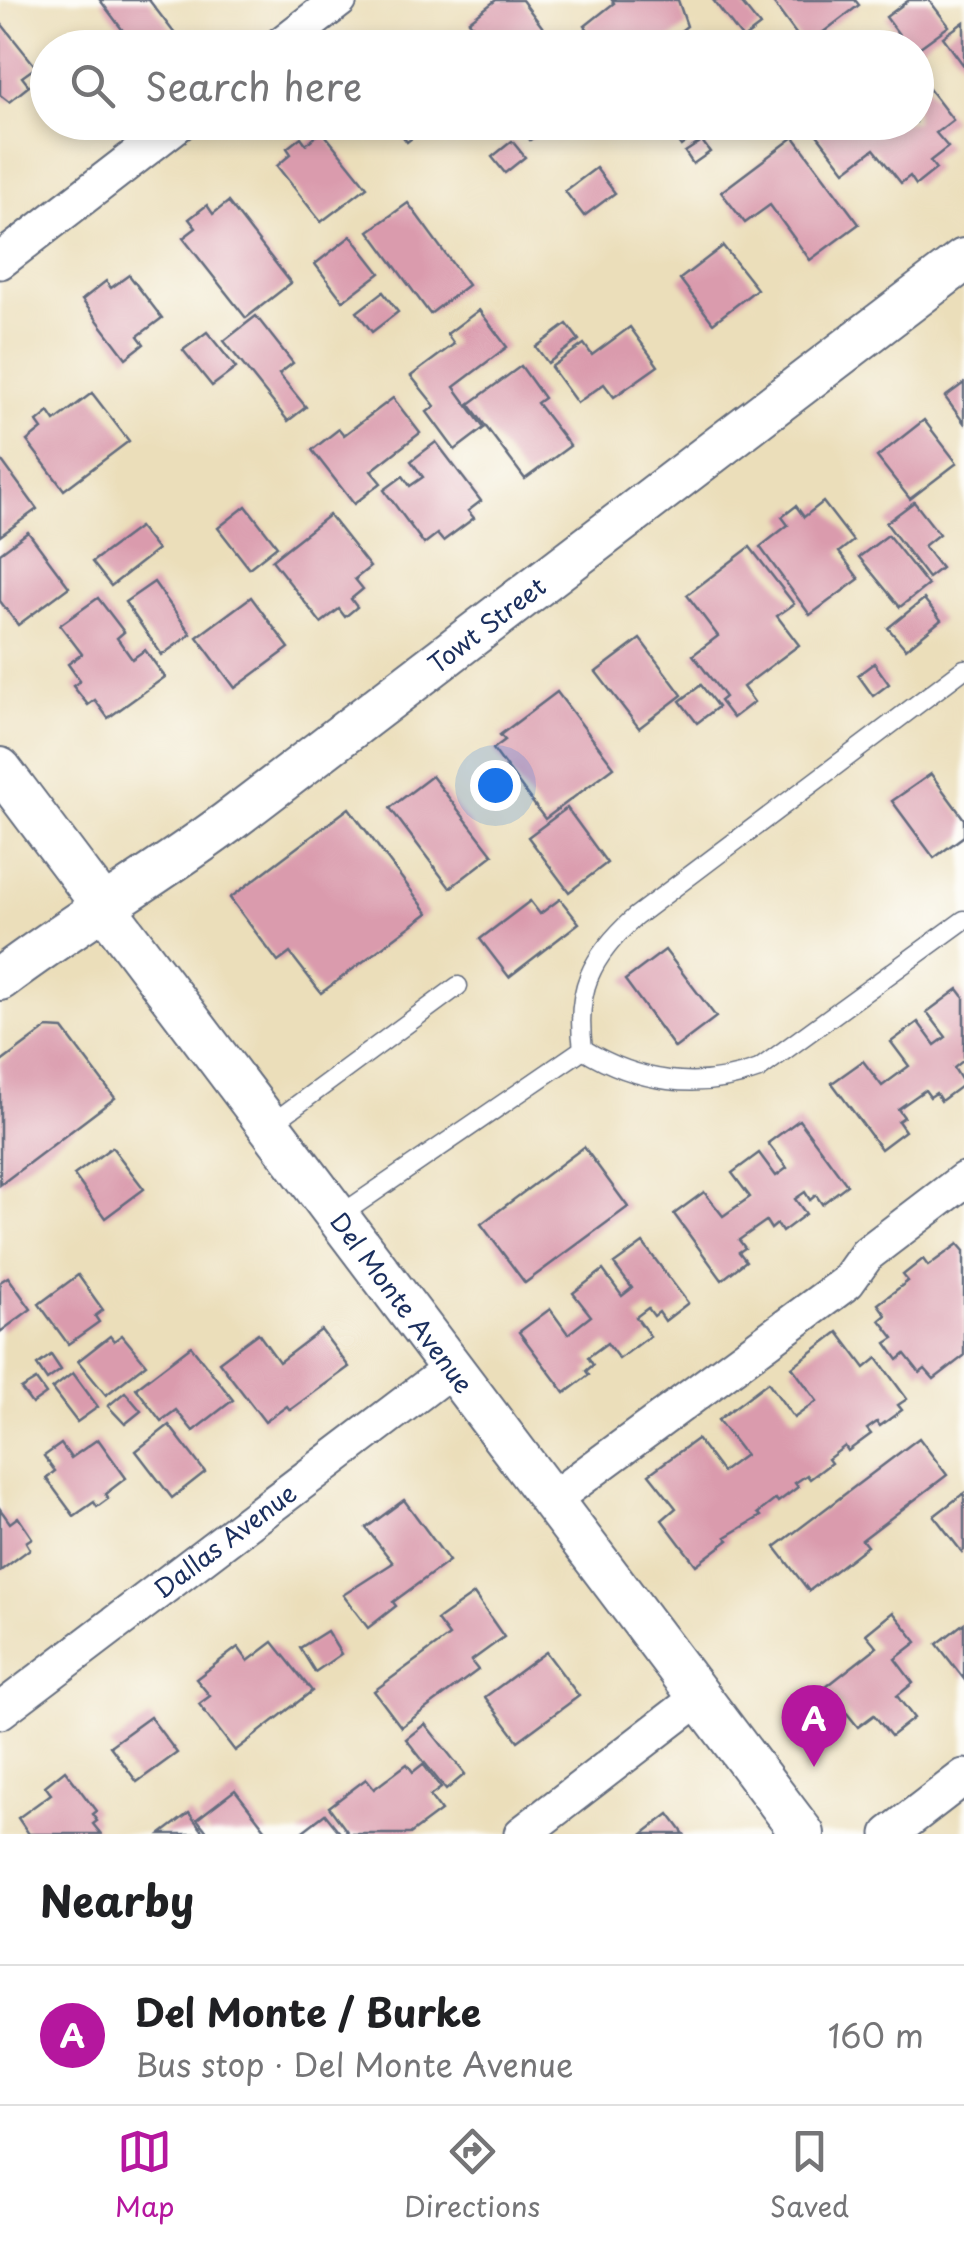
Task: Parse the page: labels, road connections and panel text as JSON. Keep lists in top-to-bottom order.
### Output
{
  "streets": {
    "street": ["Towt Street", "Del Monte Avenue", "Dallas Avenue"]
  },
  "crossings": [
    ["Towt Street", "Del Monte Avenue"],
    ["Del Monte Avenue", "Dallas Avenue"]
  ],
  "page": {
    "search": "Search here",
    "pins": "A",
    "heading": "Nearby",
    "list": [
      {
        "mark": "A",
        "name": "Del Monte / Burke",
        "note": "Bus stop · Del Monte Avenue",
        "value": "160 m"
      }
    ],
    "nav": ["Map", "Directions", "Saved"]
  }
}
